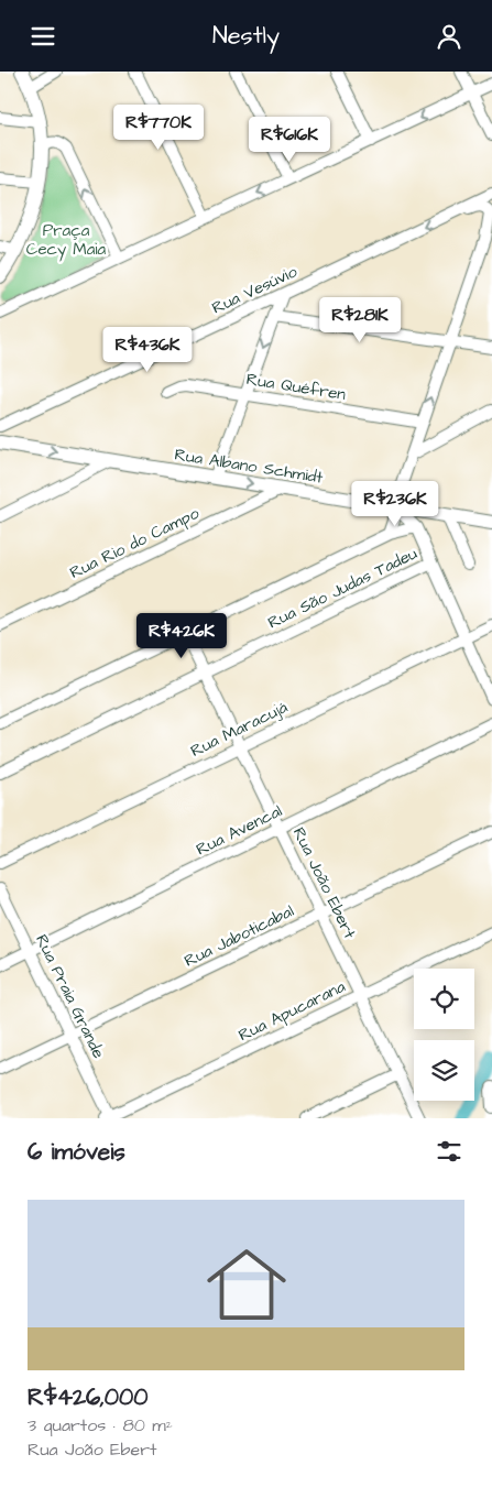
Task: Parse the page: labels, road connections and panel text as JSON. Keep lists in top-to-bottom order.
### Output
{
  "streets": {
    "main road": ["Rua Albano Schmidt"],
    "street": [
      "Rua Vesúvio",
      "Rua Quéfren",
      "Rua Rio do Campo",
      "Rua São Judas Tadeu",
      "Rua Maracujá",
      "Rua Avencal",
      "Rua João Ebert",
      "Rua Jaboticabal",
      "Rua Praia Grande",
      "Rua Apucarana"
    ]
  },
  "crossings": [
    ["Rua Albano Schmidt", "Rua Rio do Campo"],
    ["Rua São Judas Tadeu", "Rua João Ebert"],
    ["Rua Maracujá", "Rua João Ebert"],
    ["Rua Avencal", "Rua João Ebert"],
    ["Rua Avencal", "Rua Praia Grande"],
    ["Rua João Ebert", "Rua Jaboticabal"],
    ["Rua João Ebert", "Rua Apucarana"],
    ["Rua Jaboticabal", "Rua Praia Grande"],
    ["Rua Praia Grande", "Rua Apucarana"]
  ],
  "one_way": ["Rua Albano Schmidt"],
  "parks": ["Praça Cecy Maia"],
  "page": {
    "header": "Nestly",
    "price": [
      "R$770K",
      "R$616K",
      "R$281K",
      "R$436K",
      "R$236K",
      "R$426K"
    ],
    "heading": "6 imóveis",
    "list": [
      {
        "name": "R$426,000",
        "note": "3 quartos · 80 m² · Rua João Ebert"
      }
    ]
  }
}
